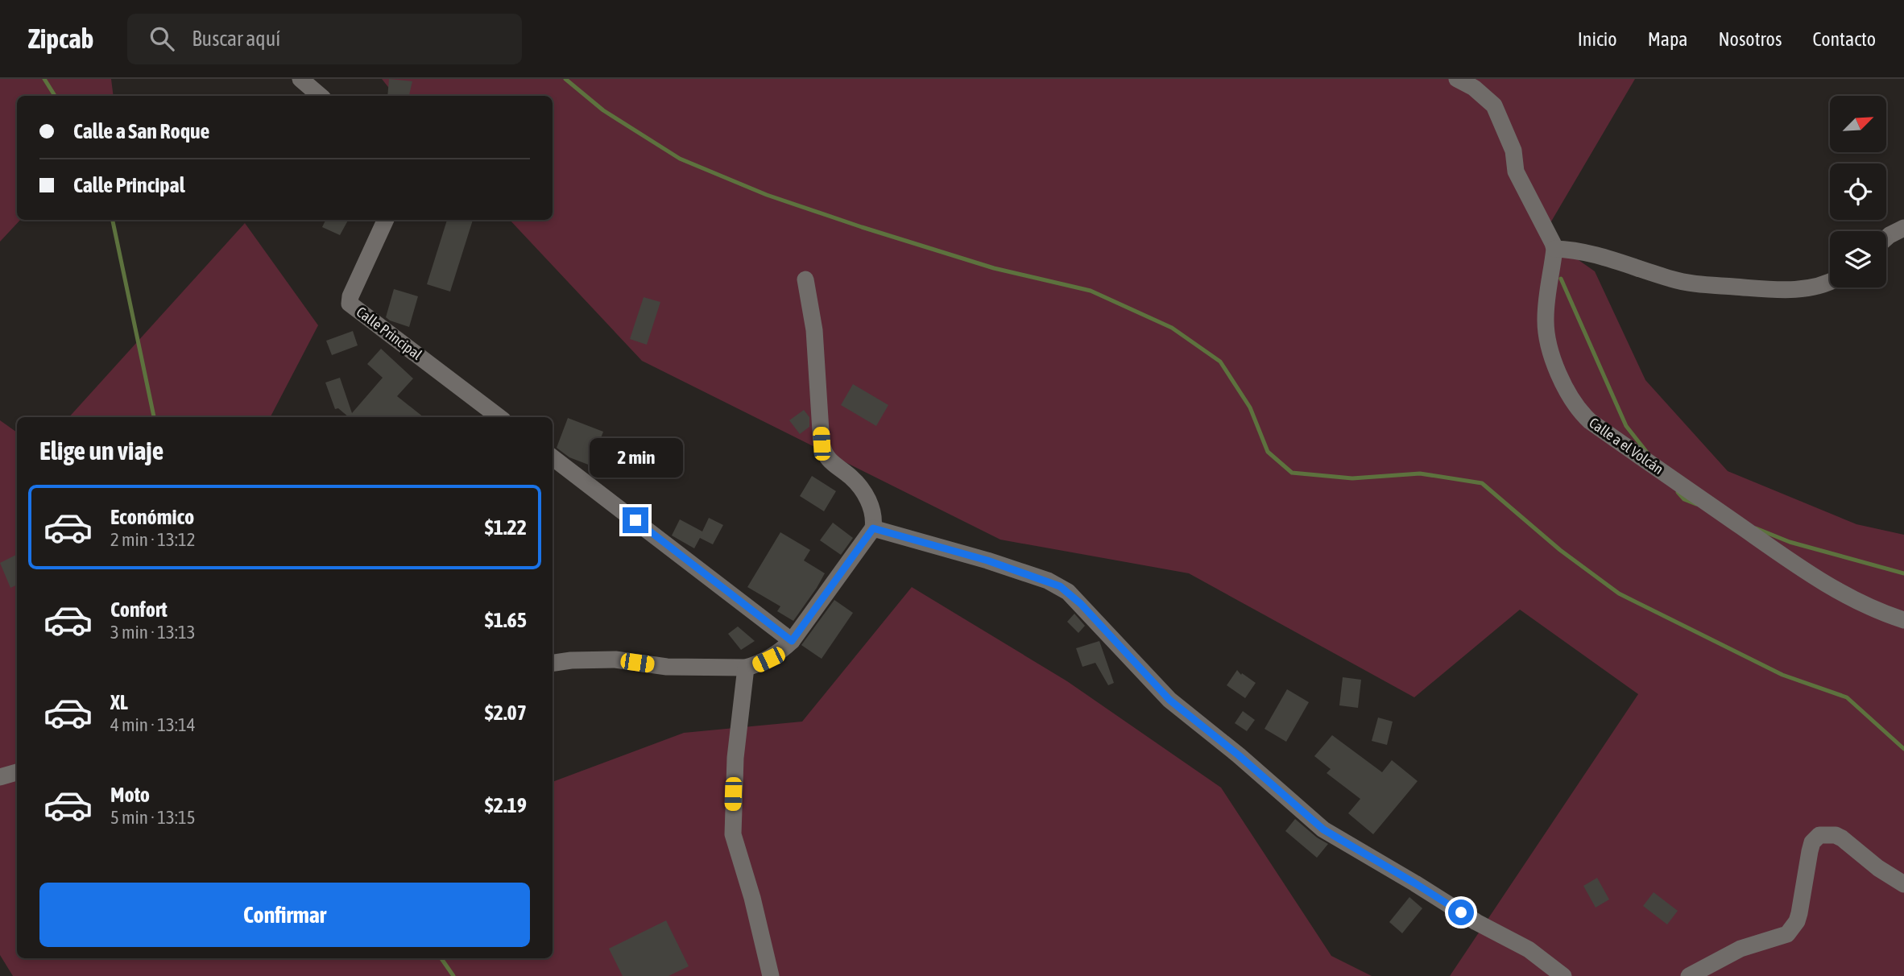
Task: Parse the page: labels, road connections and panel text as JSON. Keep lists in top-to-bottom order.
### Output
{
  "streets": {
    "street": ["Calle Principal", "Calle a el Volcán"]
  },
  "north": "top right",
  "page": {
    "header": "Zipcab",
    "search": "Buscar aquí",
    "nav": [
      "Inicio",
      "Mapa",
      "Nosotros",
      "Contacto"
    ],
    "banner": ["Calle a San Roque", "Calle Principal"],
    "heading": "Elige un viaje",
    "bubble": "2 min",
    "list": [
      {
        "name": "Económico",
        "note": "2 min · 13:12",
        "value": "$1.22"
      },
      {
        "name": "Confort",
        "note": "3 min · 13:13",
        "value": "$1.65"
      },
      {
        "name": "XL",
        "note": "4 min · 13:14",
        "value": "$2.07"
      },
      {
        "name": "Moto",
        "note": "5 min · 13:15",
        "value": "$2.19"
      }
    ],
    "buttons": "Confirmar"
  }
}
